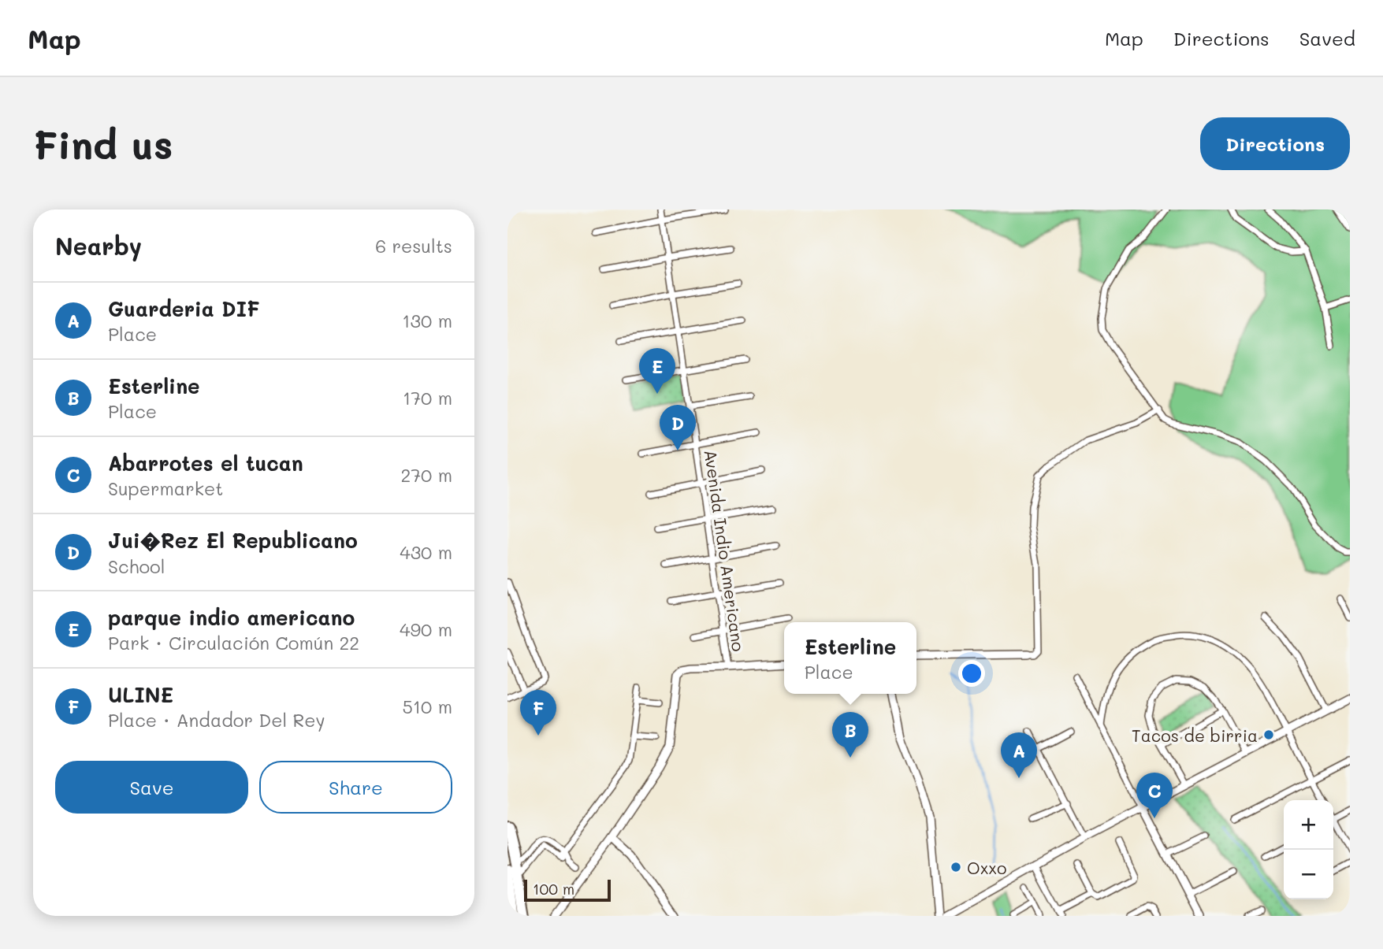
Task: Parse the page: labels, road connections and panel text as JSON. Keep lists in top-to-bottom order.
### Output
{
  "streets": {
    "street": ["Avenida Indio Americano"]
  },
  "places": ["Tacos de birria", "Oxxo"],
  "scale_bar": "100 m",
  "page": {
    "header": "Map",
    "nav": ["Map", "Directions", "Saved"],
    "buttons": [
      "Directions",
      ["Save", "Share"]
    ],
    "title": "Find us",
    "heading": ["Nearby", "6 results"],
    "list": [
      {
        "mark": "A",
        "name": "Guarderia DIF",
        "note": "Place",
        "value": "130 m"
      },
      {
        "mark": "B",
        "name": "Esterline",
        "note": "Place",
        "value": "170 m"
      },
      {
        "mark": "C",
        "name": "Abarrotes el tucan",
        "note": "Supermarket",
        "value": "270 m"
      },
      {
        "mark": "D",
        "name": "Jui�Rez El Republicano",
        "note": "School",
        "value": "430 m"
      },
      {
        "mark": "E",
        "name": "parque indio americano",
        "note": "Park · Circulación Común 22",
        "value": "490 m"
      },
      {
        "mark": "F",
        "name": "ULINE",
        "note": "Place · Andador Del Rey",
        "value": "510 m"
      }
    ],
    "pins": [
      "E",
      "D",
      "F",
      "B",
      "A",
      "C"
    ],
    "popup": ["Esterline", "Place"],
    "map_buttons": ["+", "−"],
    "scale": "100 m"
  }
}
